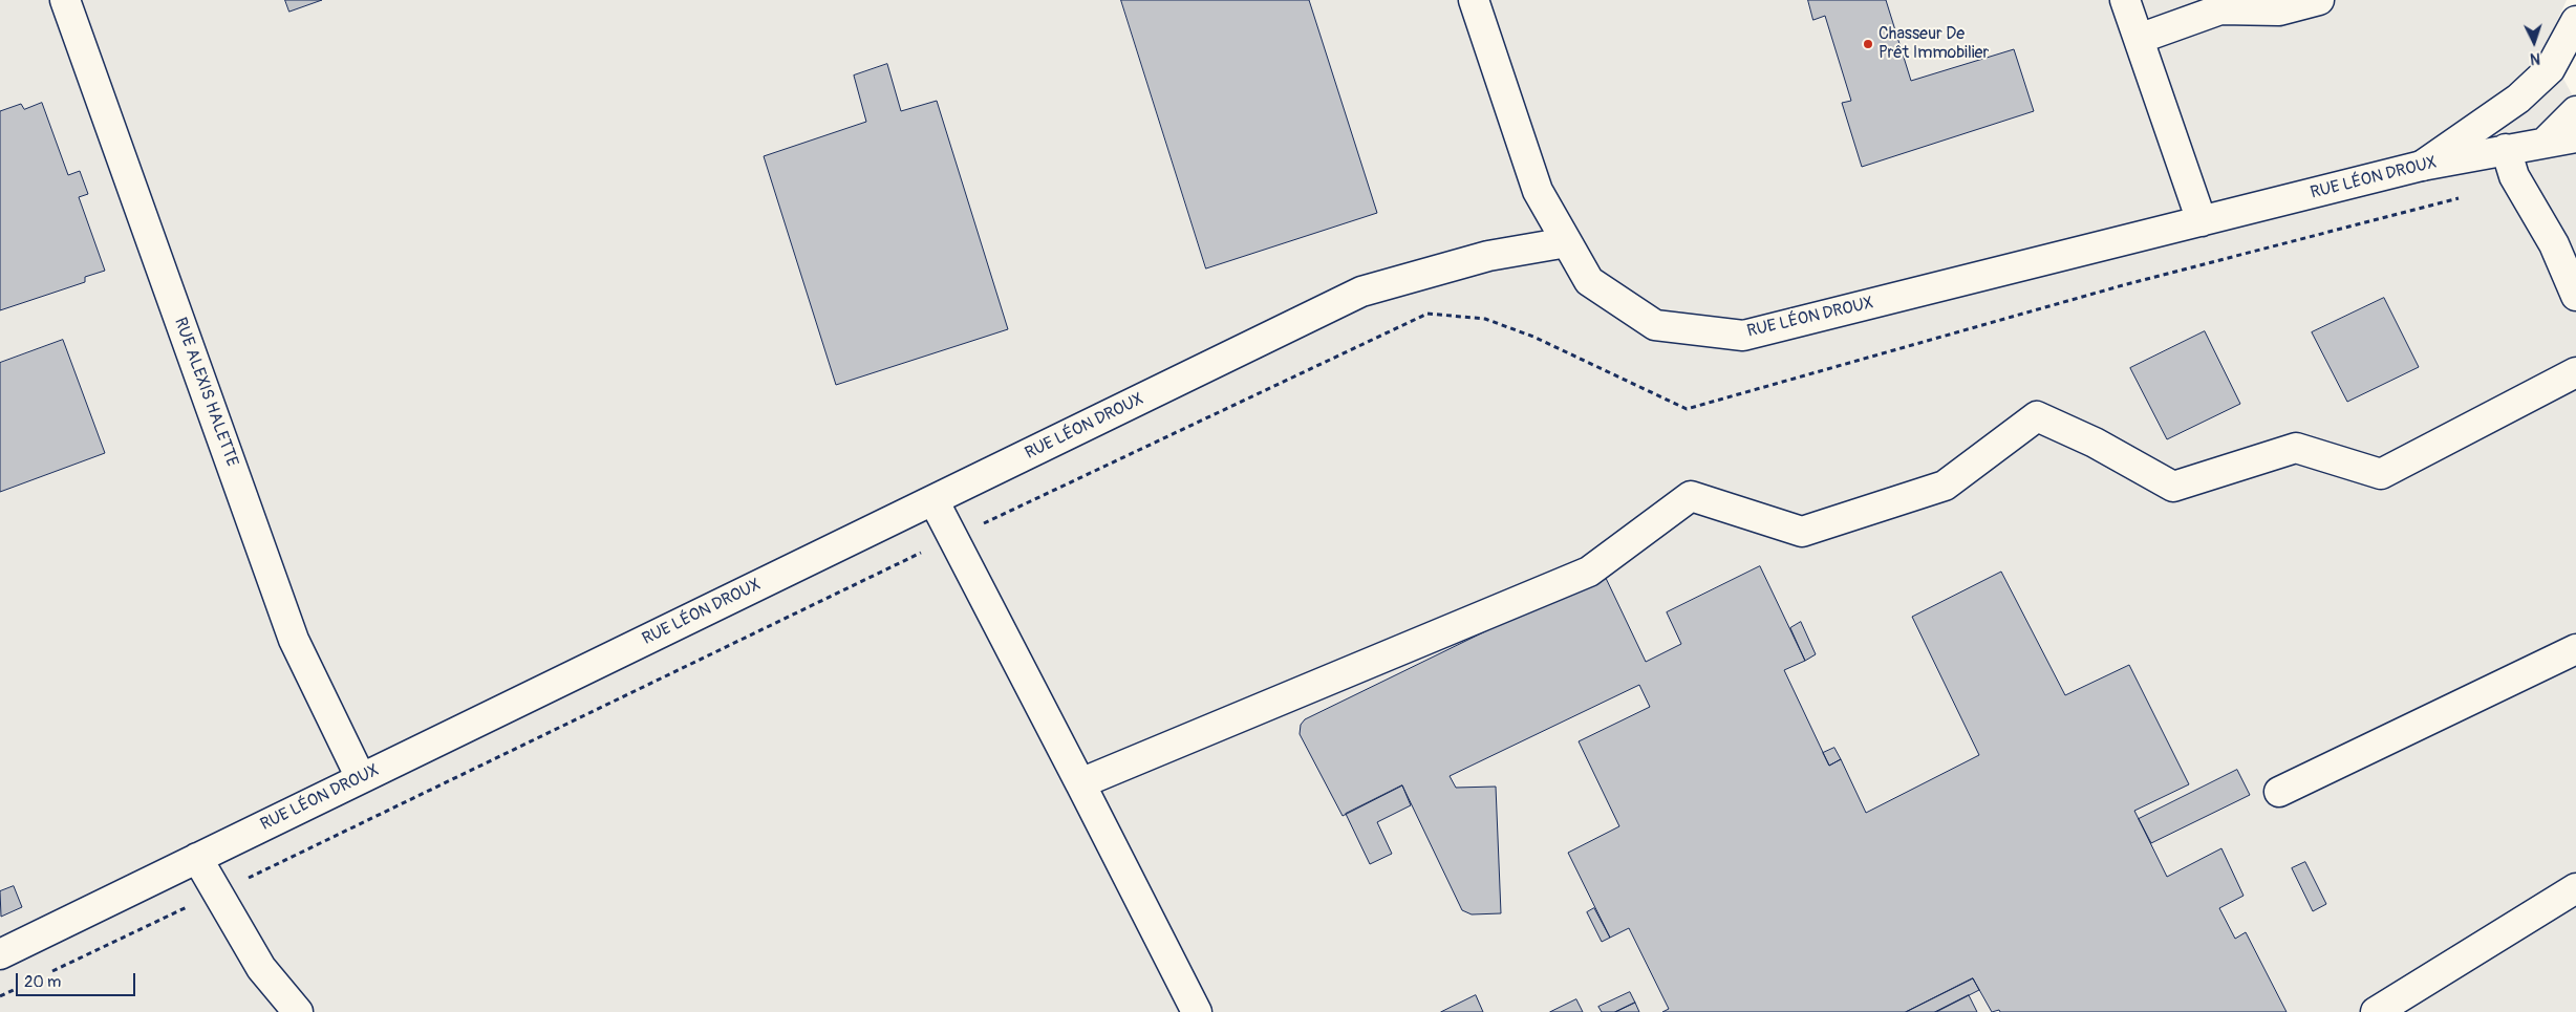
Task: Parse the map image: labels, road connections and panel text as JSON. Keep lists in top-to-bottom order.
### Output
{
  "streets": {
    "street": ["RUE LÉON DROUX", "RUE ALEXIS HALETTE"]
  },
  "crossings": [
    ["RUE LÉON DROUX", "RUE ALEXIS HALETTE"]
  ],
  "places": ["Chasseur De Prêt Immobilier"],
  "scale_bar": "20 m",
  "north": "bottom"
}
